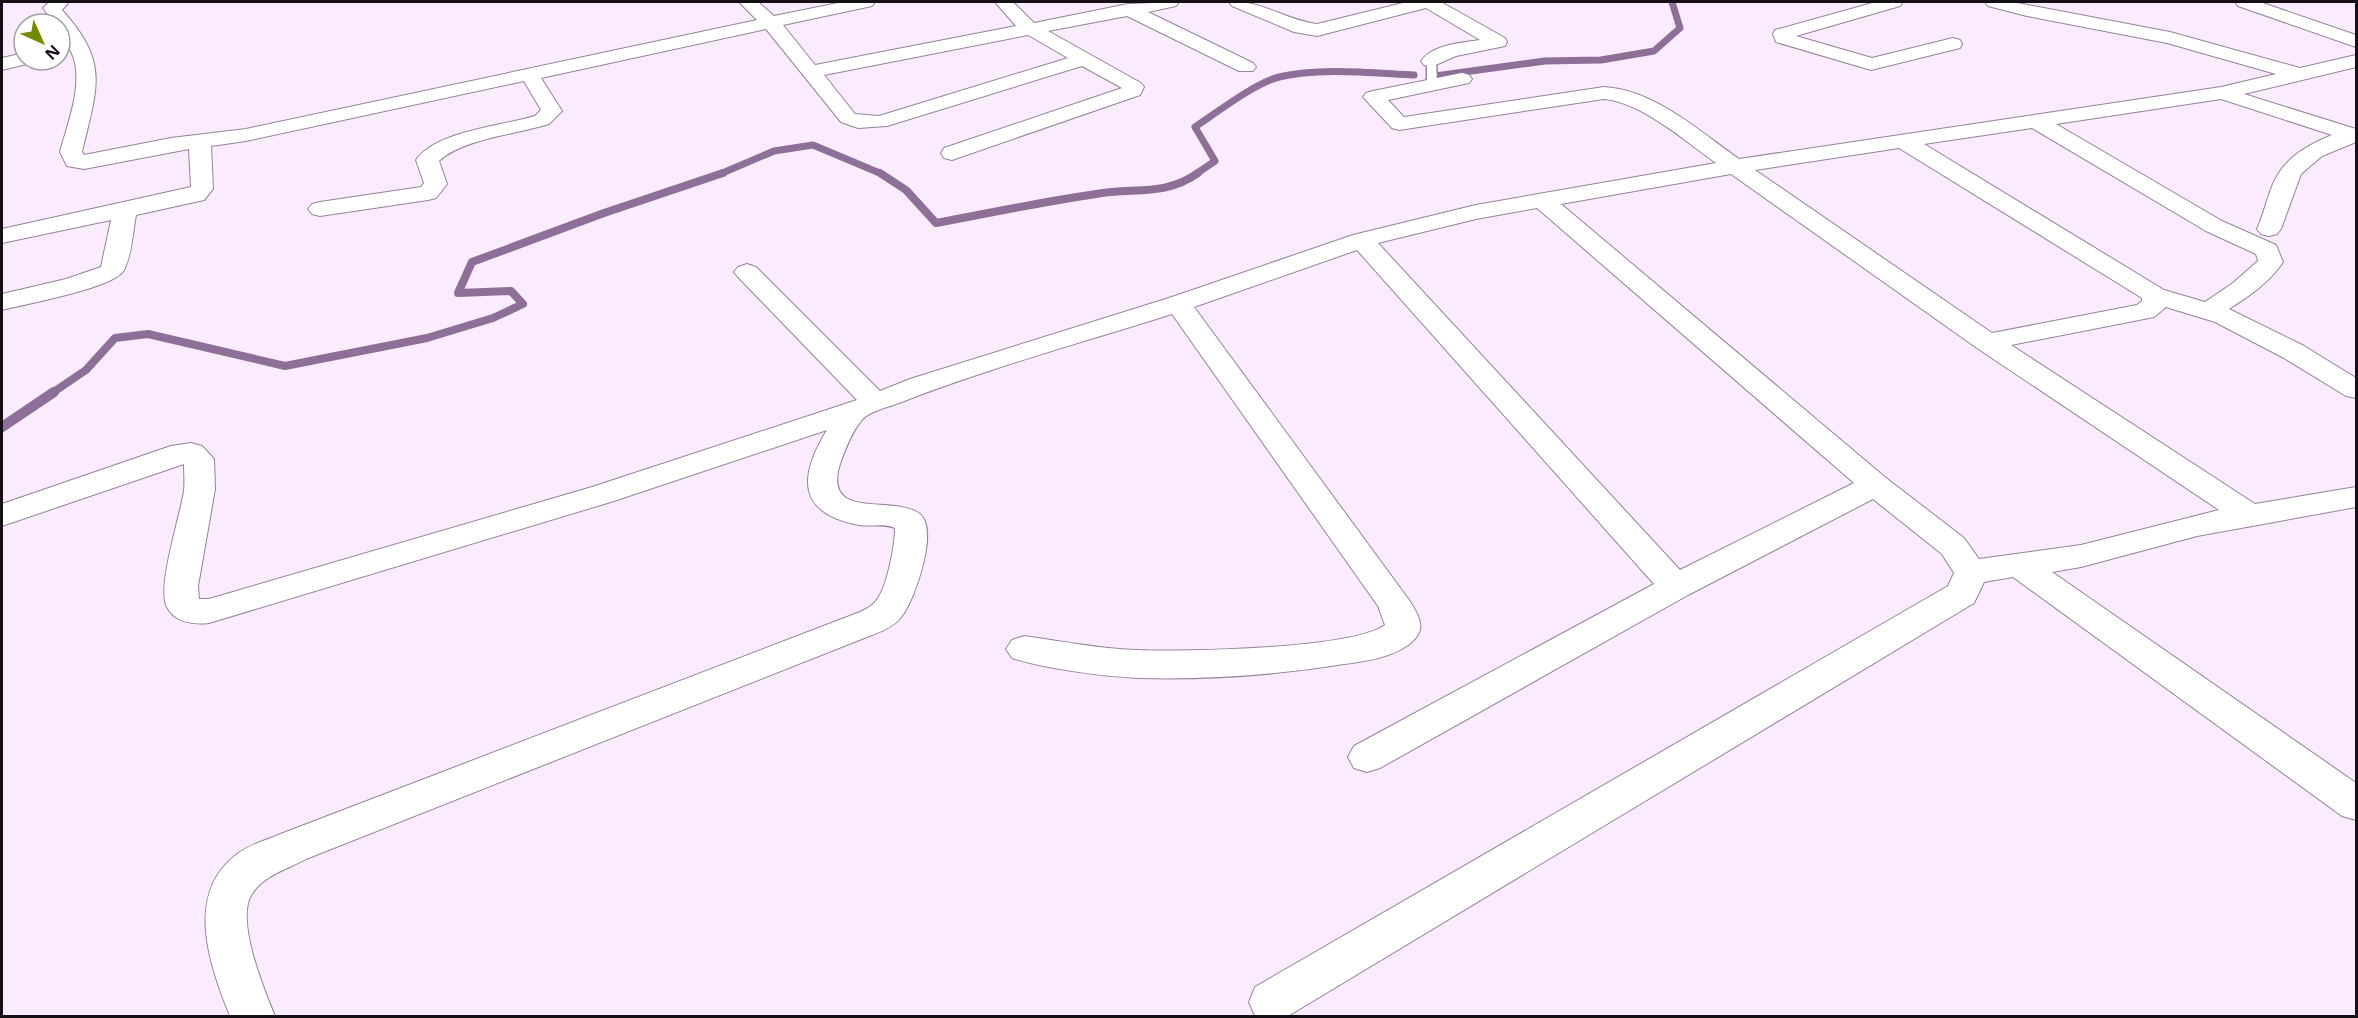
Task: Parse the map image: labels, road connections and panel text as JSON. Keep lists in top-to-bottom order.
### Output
{
  "north": "bottom right"
}
